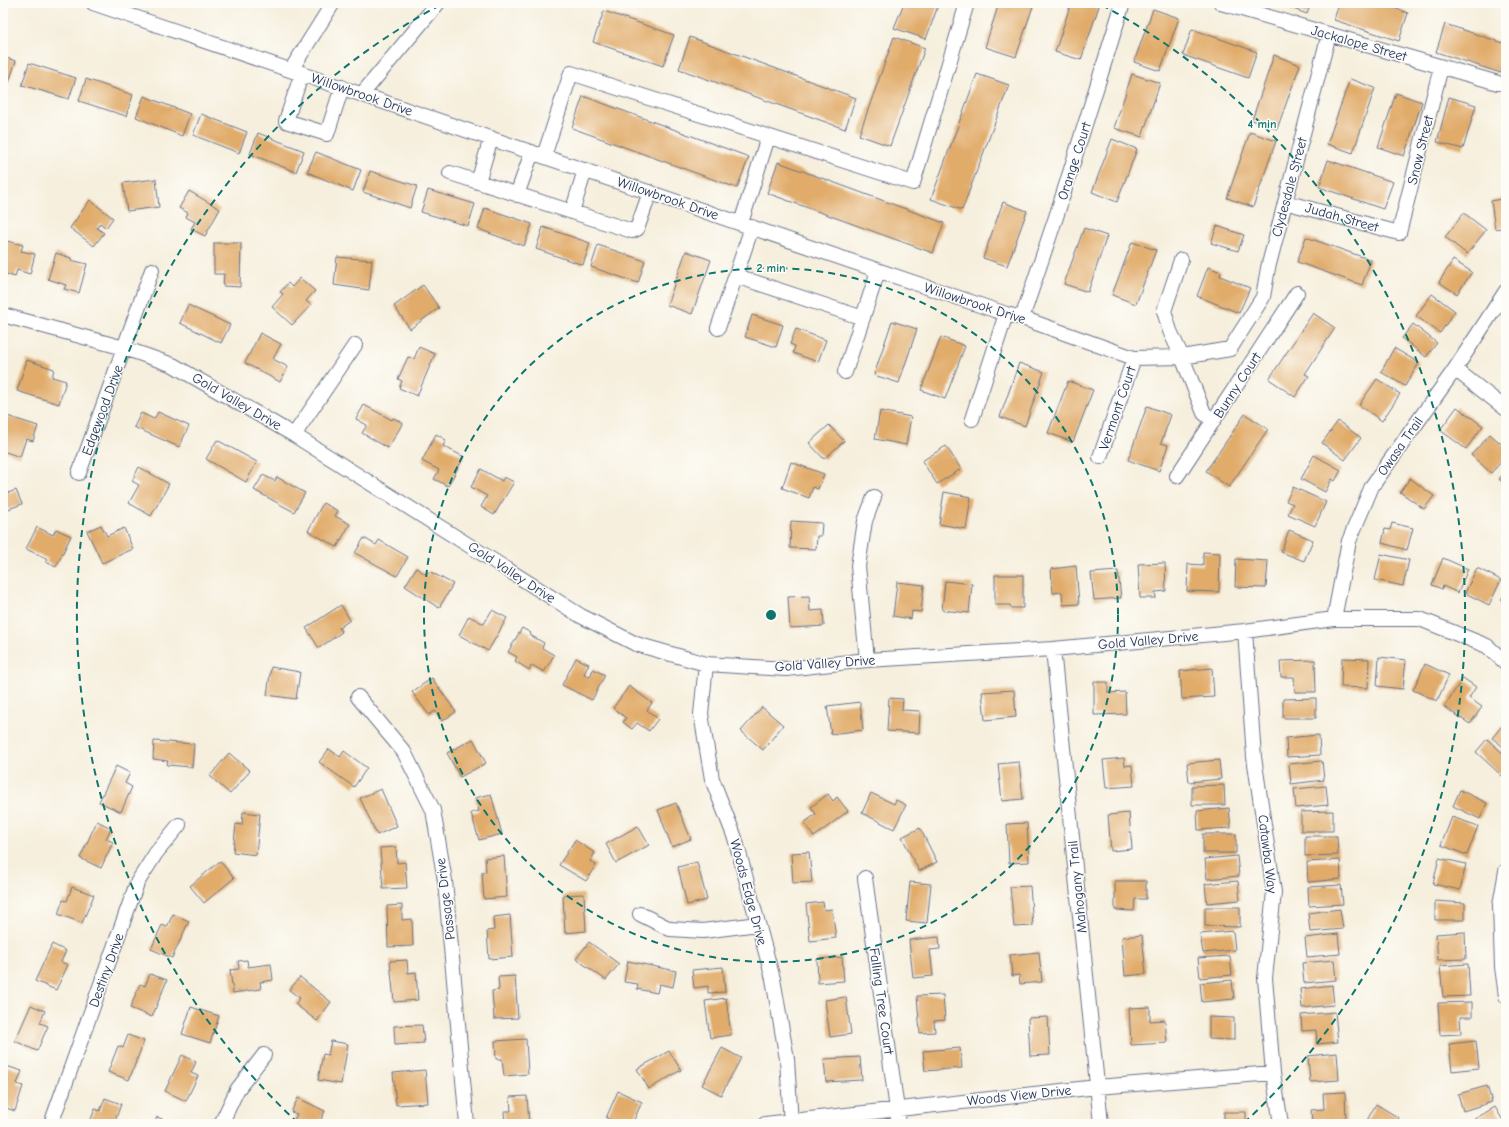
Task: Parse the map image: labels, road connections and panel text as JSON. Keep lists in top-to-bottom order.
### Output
{
  "streets": {
    "street": [
      "Jackalope Street",
      "Willowbrook Drive",
      "Snow Street",
      "Orange Court",
      "Clydesdale Street",
      "Judah Street",
      "Bunny Court",
      "Gold Valley Drive",
      "Vermont Court",
      "Edgewood Drive",
      "Owasa Trail",
      "Catawba Way",
      "Mahogany Trail",
      "Woods Edge Drive",
      "Passage Drive",
      "Destiny Drive",
      "Falling Tree Court",
      "Woods View Drive"
    ]
  },
  "crossings": [
    ["Jackalope Street", "Snow Street"],
    ["Jackalope Street", "Clydesdale Street"],
    ["Willowbrook Drive", "Orange Court"],
    ["Willowbrook Drive", "Clydesdale Street"],
    ["Willowbrook Drive", "Vermont Court"],
    ["Snow Street", "Judah Street"],
    ["Clydesdale Street", "Judah Street"],
    ["Gold Valley Drive", "Edgewood Drive"],
    ["Gold Valley Drive", "Owasa Trail"],
    ["Gold Valley Drive", "Catawba Way"],
    ["Gold Valley Drive", "Mahogany Trail"],
    ["Gold Valley Drive", "Woods Edge Drive"],
    ["Catawba Way", "Woods View Drive"],
    ["Mahogany Trail", "Woods View Drive"],
    ["Woods Edge Drive", "Woods View Drive"],
    ["Falling Tree Court", "Woods View Drive"]
  ],
  "rings": ["4 min", "2 min"]
}
